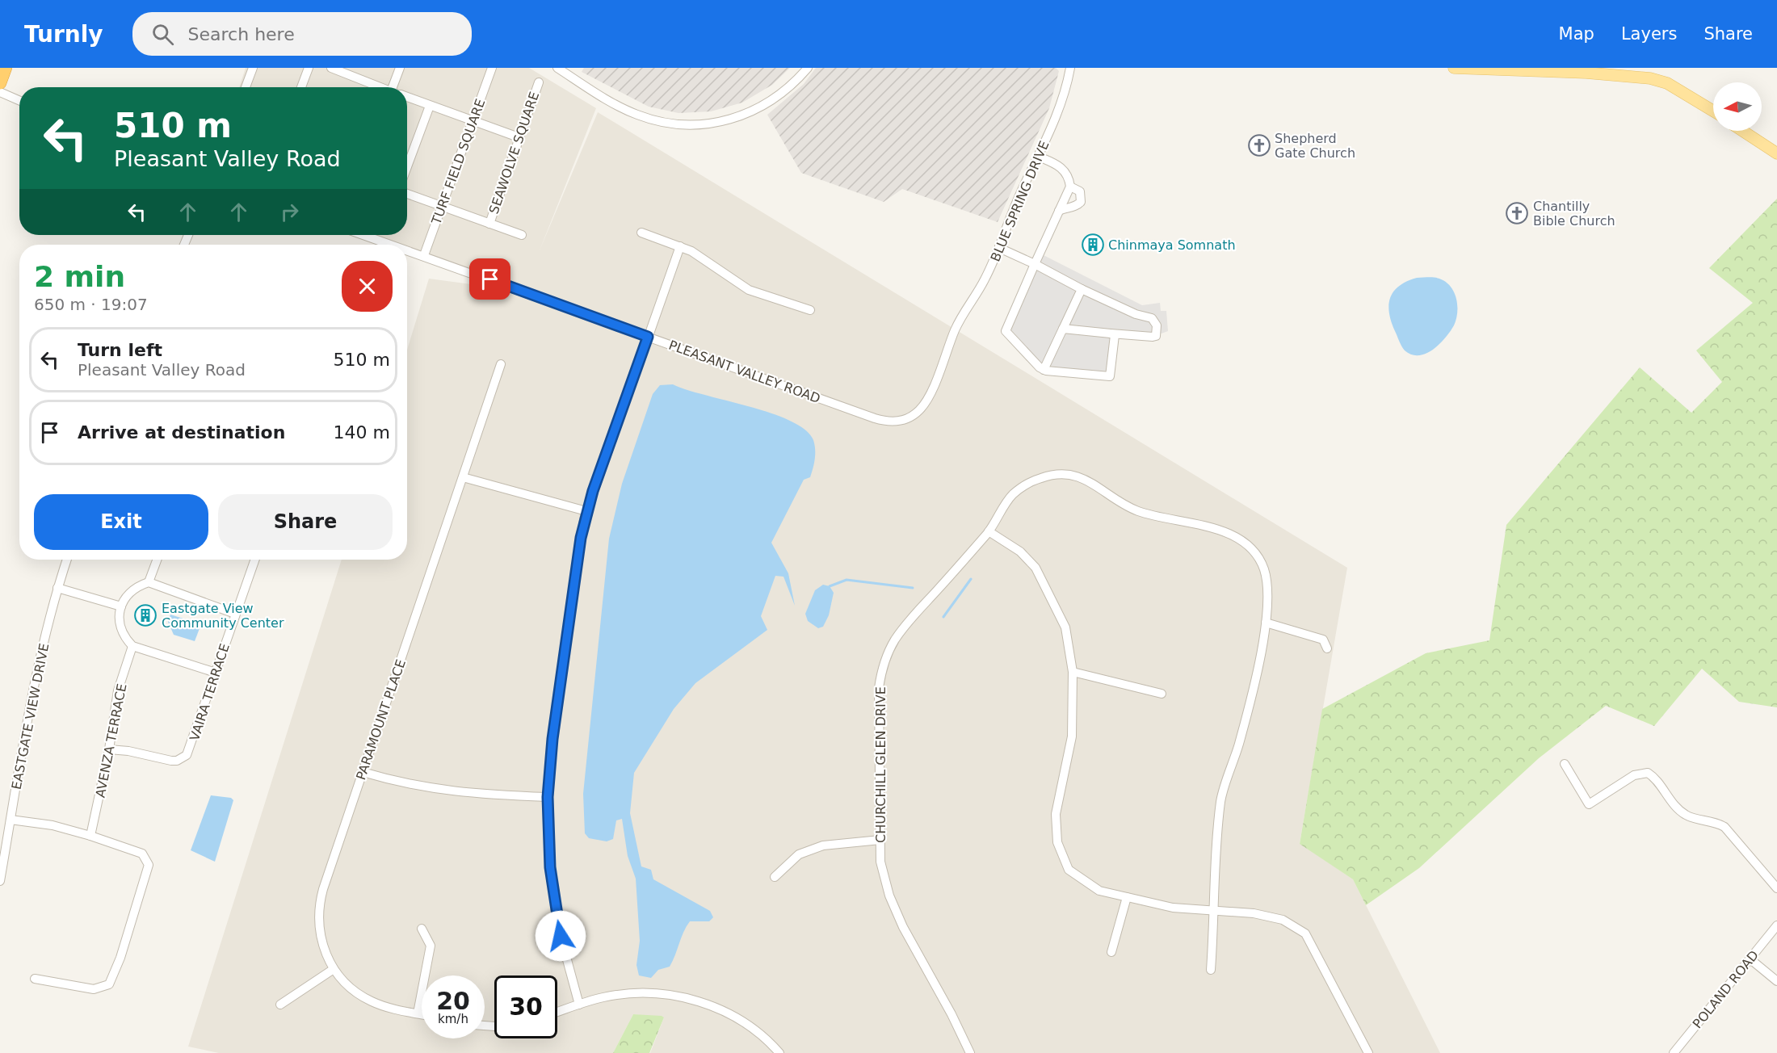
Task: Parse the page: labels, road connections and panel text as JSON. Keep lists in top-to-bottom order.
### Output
{
  "streets": {
    "street": [
      "SEAWOLVE SQUARE",
      "TURF FIELD SQUARE",
      "BLUE SPRING DRIVE",
      "PLEASANT VALLEY ROAD",
      "VAIRA TERRACE",
      "EASTGATE VIEW DRIVE",
      "PARAMOUNT PLACE",
      "AVENZA TERRACE",
      "CHURCHILL GLEN DRIVE",
      "POLAND ROAD"
    ]
  },
  "crossings": [
    ["TURF FIELD SQUARE", "PLEASANT VALLEY ROAD"],
    ["BLUE SPRING DRIVE", "PLEASANT VALLEY ROAD"],
    ["VAIRA TERRACE", "AVENZA TERRACE"]
  ],
  "places": {
    "church": ["Shepherd Gate Church", "Chantilly Bible Church"],
    "building": ["Chinmaya Somnath", "Eastgate View Community Center"]
  },
  "north": "left",
  "page": {
    "header": "Turnly",
    "search": "Search here",
    "nav": ["Map", "Layers", "Share"],
    "turn": ["510 m", "Pleasant Valley Road"],
    "heading": ["2 min", "650 m · 19:07"],
    "list": [
      {
        "name": "Turn left",
        "note": "Pleasant Valley Road",
        "value": "510 m"
      },
      {
        "name": "Arrive at destination",
        "value": "140 m"
      }
    ],
    "buttons": ["Exit", "Share"],
    "speed": "20 km/h",
    "limit": "30"
  }
}
